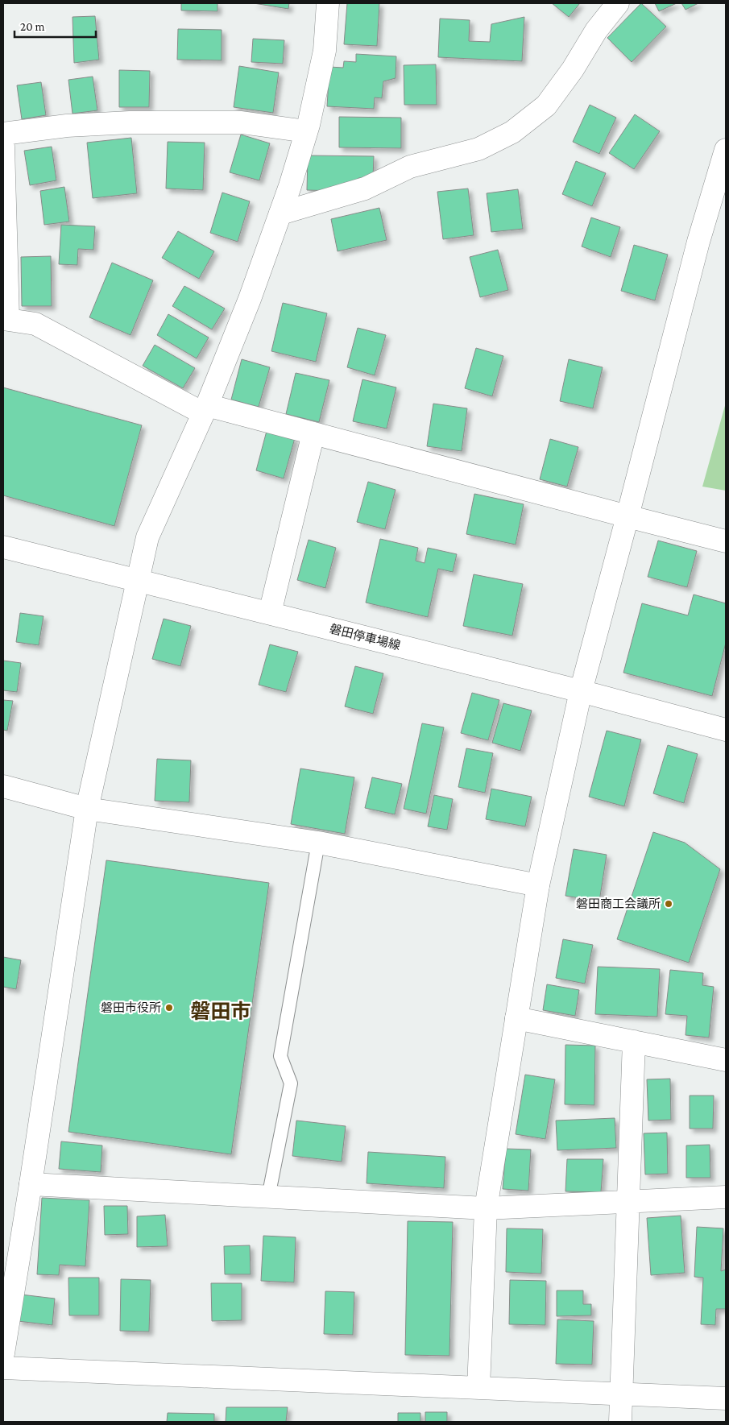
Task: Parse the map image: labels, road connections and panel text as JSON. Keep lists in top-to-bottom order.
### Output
{
  "streets": {
    "street": ["磐田停車場線"]
  },
  "districts": ["磐田市"],
  "places": ["磐田商工会議所", "磐田市役所"],
  "scale_bar": "20 m"
}
